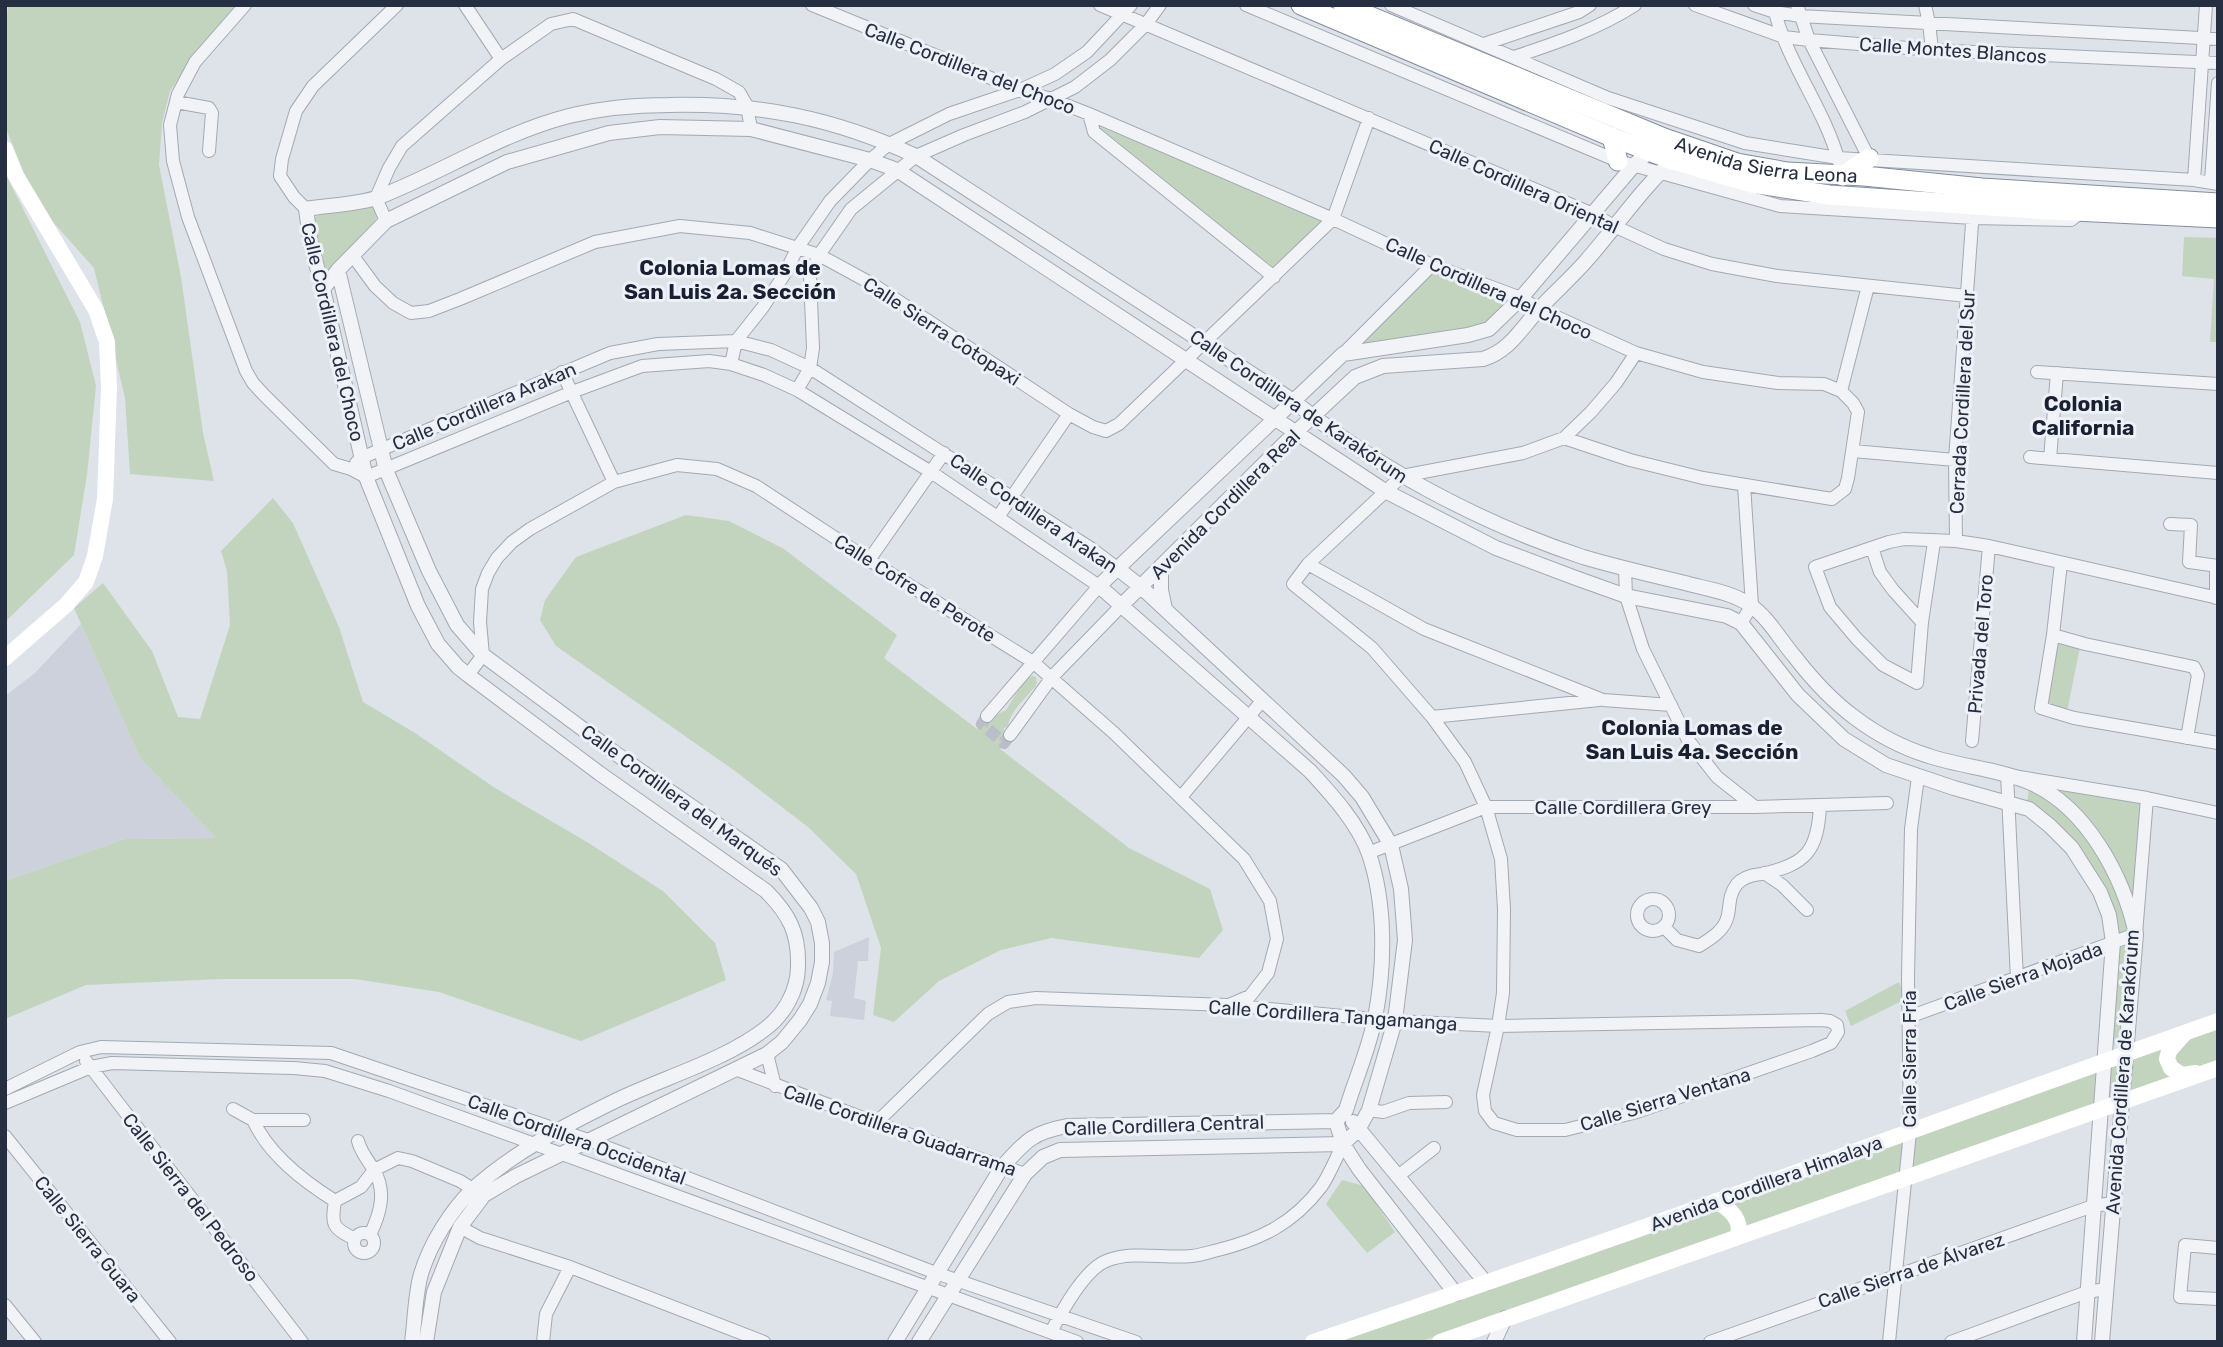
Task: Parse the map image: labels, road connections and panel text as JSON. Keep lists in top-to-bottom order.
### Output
{
  "streets": {
    "highway": ["Avenida Sierra Leona"],
    "main road": ["Avenida Cordillera Himalaya"],
    "street": [
      "Calle Montes Blancos",
      "Calle Cordillera del Choco",
      "Calle Cordillera Oriental",
      "Calle Sierra Cotopaxi",
      "Cerrada Cordillera del Sur",
      "Calle Cordillera Arakan",
      "Calle Cordillera de Karakórum",
      "Avenida Cordillera Real",
      "Calle Cofre de Perote",
      "Privada del Toro",
      "Calle Cordillera del Marqués",
      "Calle Cordillera Grey",
      "Calle Sierra Mojada",
      "Calle Cordillera Tangamanga",
      "Calle Sierra Fría",
      "Avenida Cordillera de Karakórum",
      "Calle Sierra Ventana",
      "Calle Cordillera Central",
      "Calle Cordillera Guadarrama",
      "Calle Cordillera Occidental",
      "Calle Sierra del Pedroso",
      "Calle Sierra Guara",
      "Calle Sierra de Álvarez"
    ]
  },
  "crossings": [
    ["Calle Cordillera del Choco", "Calle Sierra Cotopaxi"],
    ["Calle Cordillera del Choco", "Calle Cordillera Arakan"],
    ["Calle Cordillera del Choco", "Calle Cordillera de Karakórum"],
    ["Calle Cordillera del Choco", "Avenida Cordillera Real"],
    ["Calle Cordillera del Choco", "Calle Cordillera del Marqués"],
    ["Avenida Sierra Leona", "Cerrada Cordillera del Sur"],
    ["Avenida Sierra Leona", "Avenida Cordillera Real"],
    ["Calle Cordillera Oriental", "Calle Sierra Cotopaxi"],
    ["Calle Cordillera Oriental", "Cerrada Cordillera del Sur"],
    ["Calle Cordillera Oriental", "Avenida Cordillera Real"],
    ["Calle Sierra Cotopaxi", "Calle Cordillera de Karakórum"],
    ["Cerrada Cordillera del Sur", "Privada del Toro"],
    ["Calle Cordillera Arakan", "Avenida Cordillera Real"],
    ["Calle Cordillera Arakan", "Calle Cordillera del Marqués"],
    ["Calle Cordillera Arakan", "Calle Cordillera Grey"],
    ["Calle Cordillera Arakan", "Calle Cordillera Tangamanga"],
    ["Calle Cordillera Arakan", "Calle Cordillera Central"],
    ["Calle Cordillera Arakan", "Calle Cordillera Occidental"],
    ["Calle Cordillera de Karakórum", "Avenida Cordillera Real"],
    ["Calle Cordillera de Karakórum", "Avenida Cordillera de Karakórum"],
    ["Avenida Cordillera Real", "Calle Cofre de Perote"],
    ["Calle Cofre de Perote", "Calle Cordillera del Marqués"],
    ["Calle Cofre de Perote", "Calle Cordillera Tangamanga"],
    ["Calle Cordillera del Marqués", "Calle Cordillera Guadarrama"],
    ["Calle Cordillera del Marqués", "Calle Cordillera Occidental"],
    ["Calle Cordillera Grey", "Calle Sierra Ventana"],
    ["Calle Sierra Mojada", "Calle Sierra Fría"],
    ["Calle Sierra Mojada", "Avenida Cordillera de Karakórum"],
    ["Calle Cordillera Tangamanga", "Calle Sierra Ventana"],
    ["Calle Cordillera Tangamanga", "Calle Cordillera Guadarrama"],
    ["Calle Sierra Fría", "Avenida Cordillera Himalaya"],
    ["Calle Sierra Fría", "Calle Sierra de Álvarez"],
    ["Avenida Cordillera de Karakórum", "Avenida Cordillera Himalaya"],
    ["Avenida Cordillera de Karakórum", "Calle Sierra de Álvarez"],
    ["Calle Cordillera Central", "Calle Cordillera Guadarrama"],
    ["Calle Cordillera Central", "Calle Cordillera Occidental"],
    ["Calle Cordillera Occidental", "Calle Sierra del Pedroso"]
  ],
  "districts": ["Colonia Lomas de San Luis 2a. Sección", "Colonia California", "Colonia Lomas de San Luis 4a. Sección"]
}
